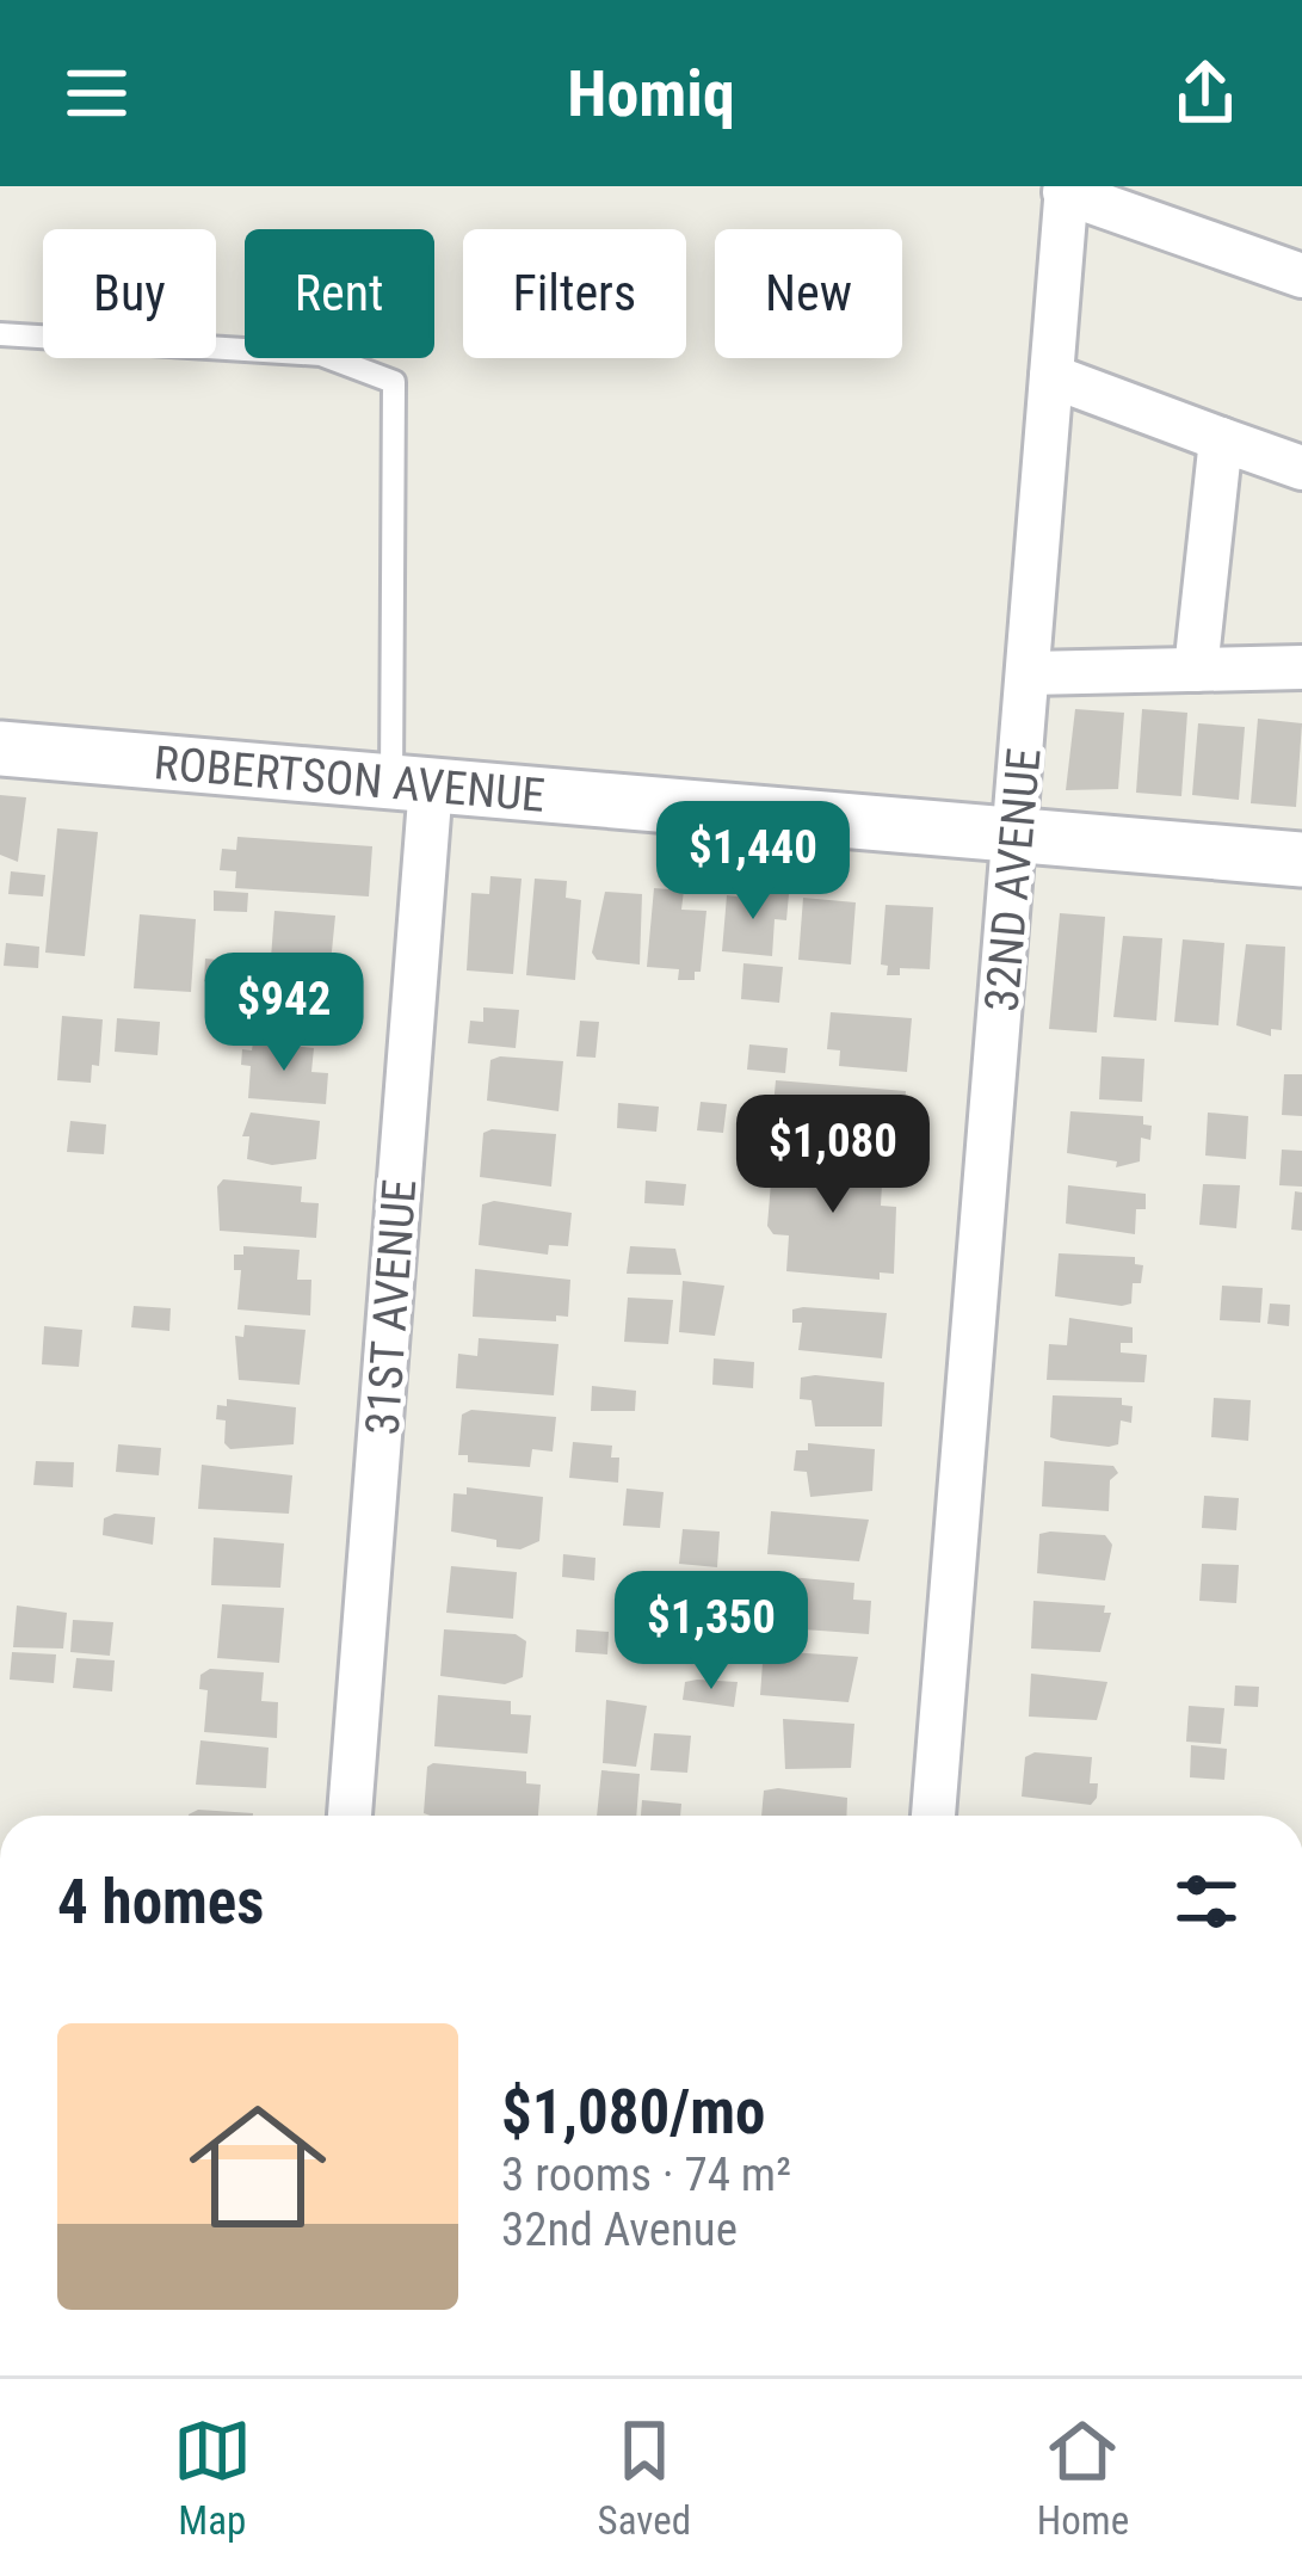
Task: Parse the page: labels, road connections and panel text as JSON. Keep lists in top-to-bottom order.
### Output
{
  "streets": {
    "street": ["ROBERTSON AVENUE", "32ND AVENUE", "31ST AVENUE"]
  },
  "crossings": [
    ["ROBERTSON AVENUE", "32ND AVENUE"],
    ["ROBERTSON AVENUE", "31ST AVENUE"]
  ],
  "page": {
    "header": "Homiq",
    "chip": [
      "Buy",
      "Rent",
      "Filters",
      "New"
    ],
    "price": [
      "$1,440",
      "$942",
      "$1,080",
      "$1,350"
    ],
    "heading": "4 homes",
    "list": [
      {
        "name": "$1,080/mo",
        "note": "3 rooms · 74 m² · 32nd Avenue"
      }
    ],
    "tabs": ["Map", "Saved", "Home"]
  }
}
